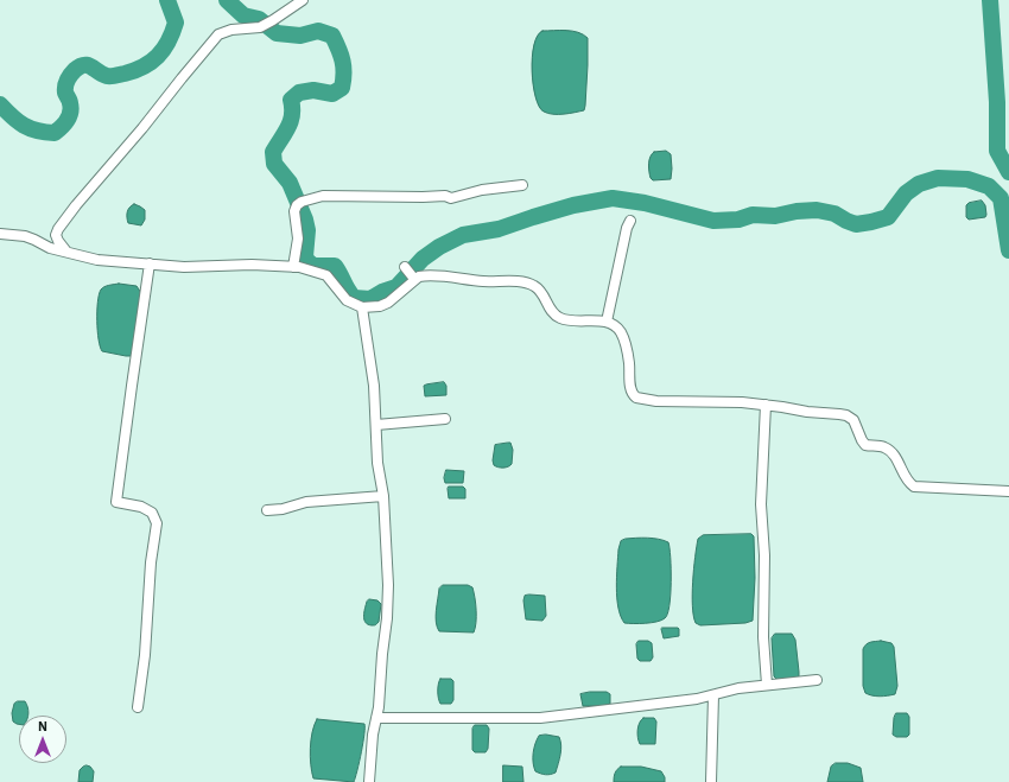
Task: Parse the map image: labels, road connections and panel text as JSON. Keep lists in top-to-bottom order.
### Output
{
  "north": "top"
}
